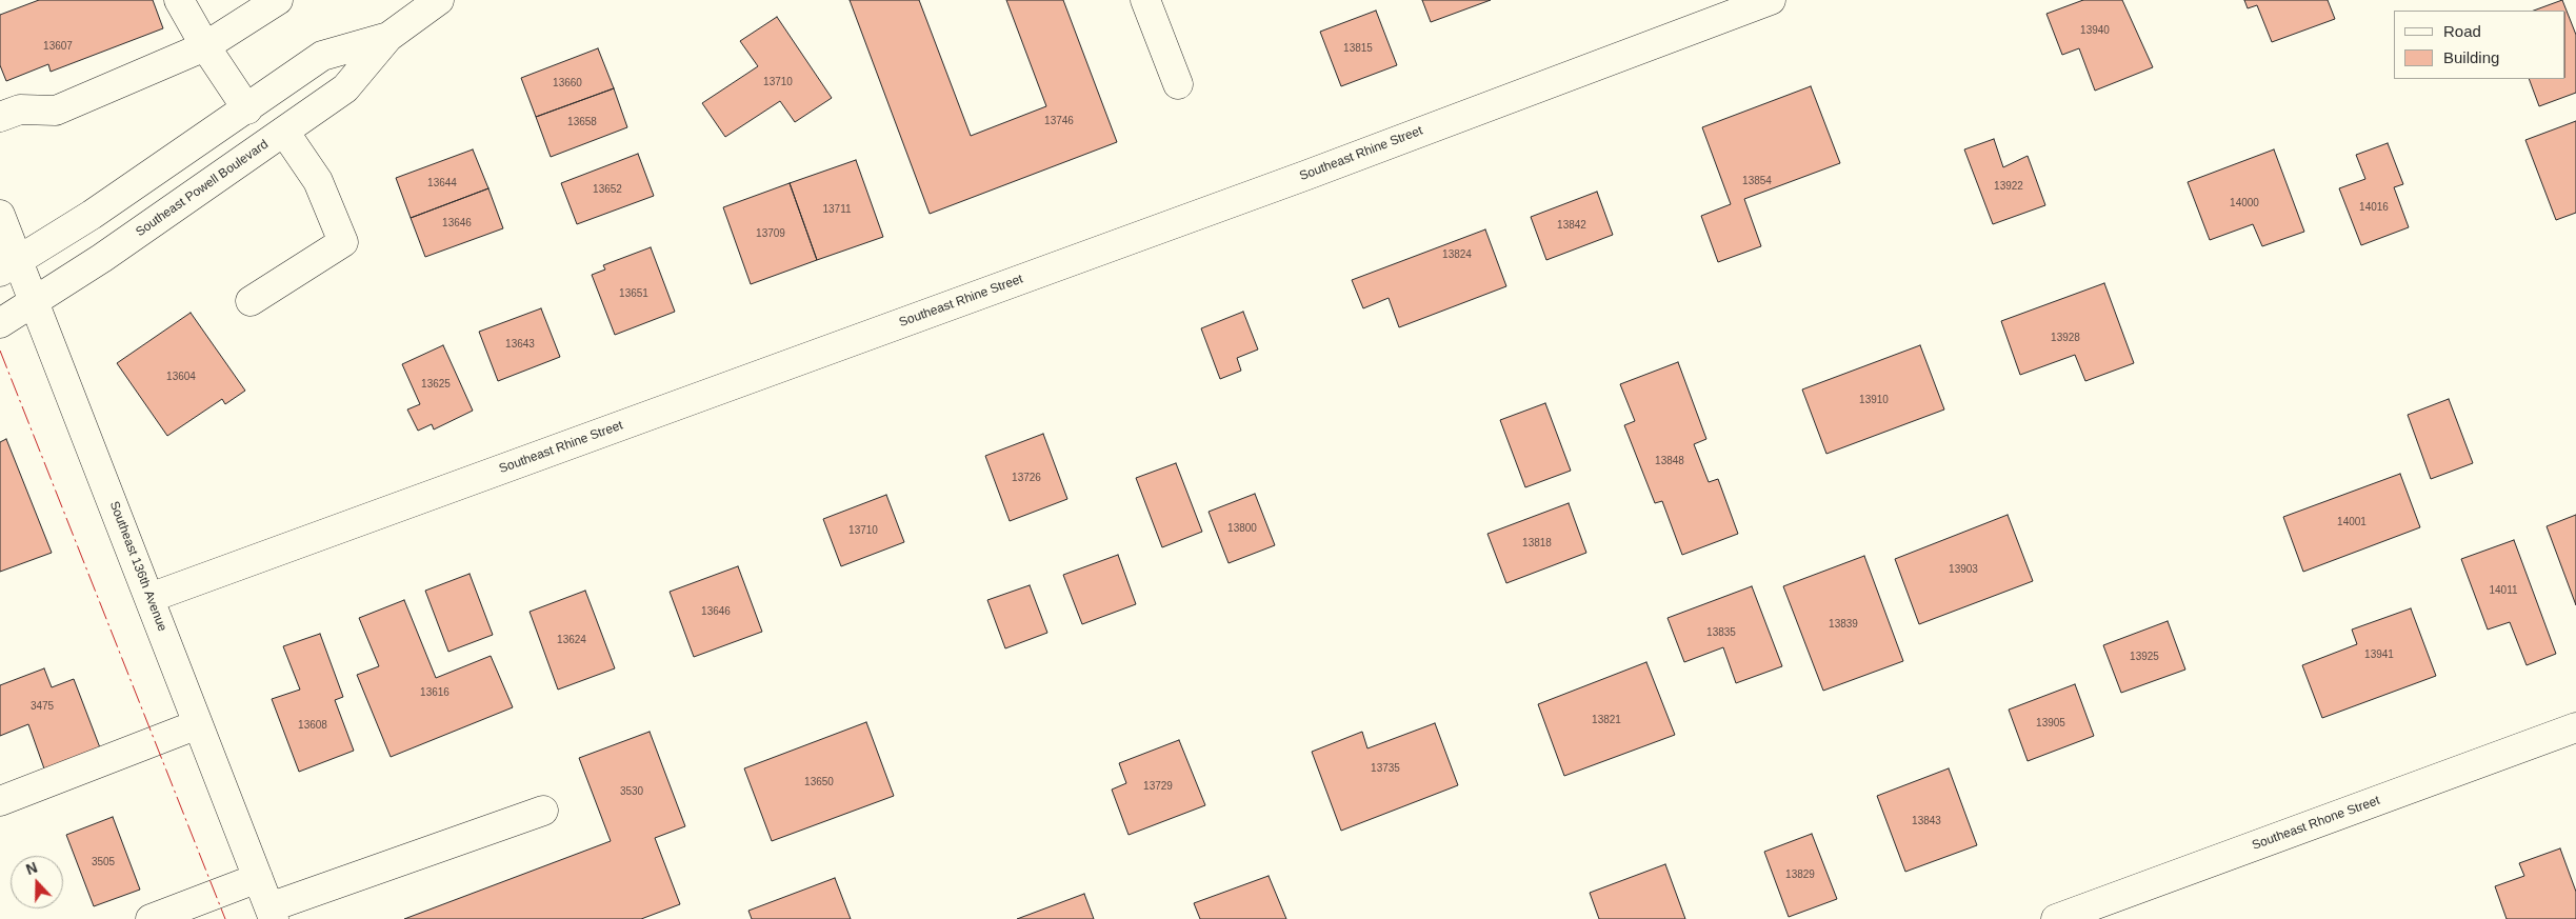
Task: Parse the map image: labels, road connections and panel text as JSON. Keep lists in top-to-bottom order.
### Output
{
  "streets": {
    "street": [
      "Southeast Rhine Street",
      "Southeast Powell Boulevard",
      "Southeast 136th Avenue",
      "Southeast Rhone Street"
    ]
  },
  "crossings": [
    ["Southeast Rhine Street", "Southeast 136th Avenue"],
    ["Southeast Powell Boulevard", "Southeast 136th Avenue"]
  ],
  "house_numbers": [
    "13940",
    "13607",
    "13815",
    "13710",
    "13660",
    "13746",
    "13658",
    "13854",
    "13644",
    "13922",
    "13652",
    "14000",
    "14016",
    "13711",
    "13646",
    "13842",
    "13709",
    "13824",
    "13651",
    "13928",
    "13643",
    "13604",
    "13625",
    "13910",
    "13848",
    "13726",
    "14001",
    "13800",
    "13710",
    "13818",
    "13903",
    "14011",
    "13646",
    "13839",
    "13835",
    "13624",
    "13941",
    "13925",
    "13616",
    "3475",
    "13821",
    "13905",
    "13608",
    "13735",
    "13650",
    "13729",
    "3530",
    "13843",
    "3505",
    "13829"
  ],
  "legend": ["Road", "Building"],
  "north": "top"
}
